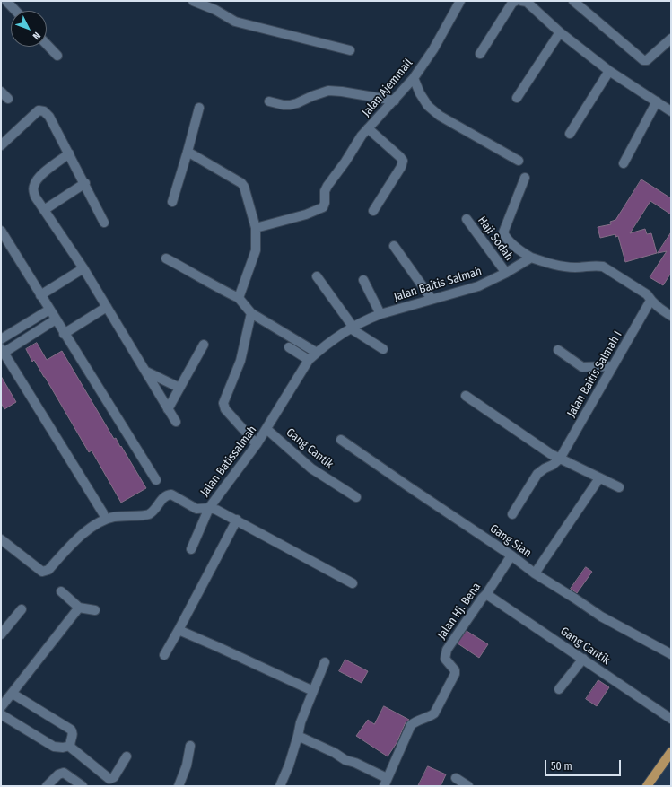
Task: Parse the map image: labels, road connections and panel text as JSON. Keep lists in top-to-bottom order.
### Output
{
  "streets": {
    "street": [
      "Jalan Ajemmail",
      "Haji Sodah",
      "Jalan Baitis Salmah",
      "Jalan Baitis Salmah I",
      "Gang Cantik",
      "Jalan Batissalmah",
      "Gang Sian",
      "Jalan Hj. Bena"
    ]
  },
  "crossings": [
    ["Haji Sodah", "Jalan Baitis Salmah"],
    ["Jalan Baitis Salmah", "Jalan Batissalmah"],
    ["Gang Cantik", "Jalan Batissalmah"],
    ["Gang Cantik", "Jalan Hj. Bena"],
    ["Gang Sian", "Jalan Hj. Bena"]
  ],
  "scale_bar": "50 m",
  "north": "bottom right"
}
